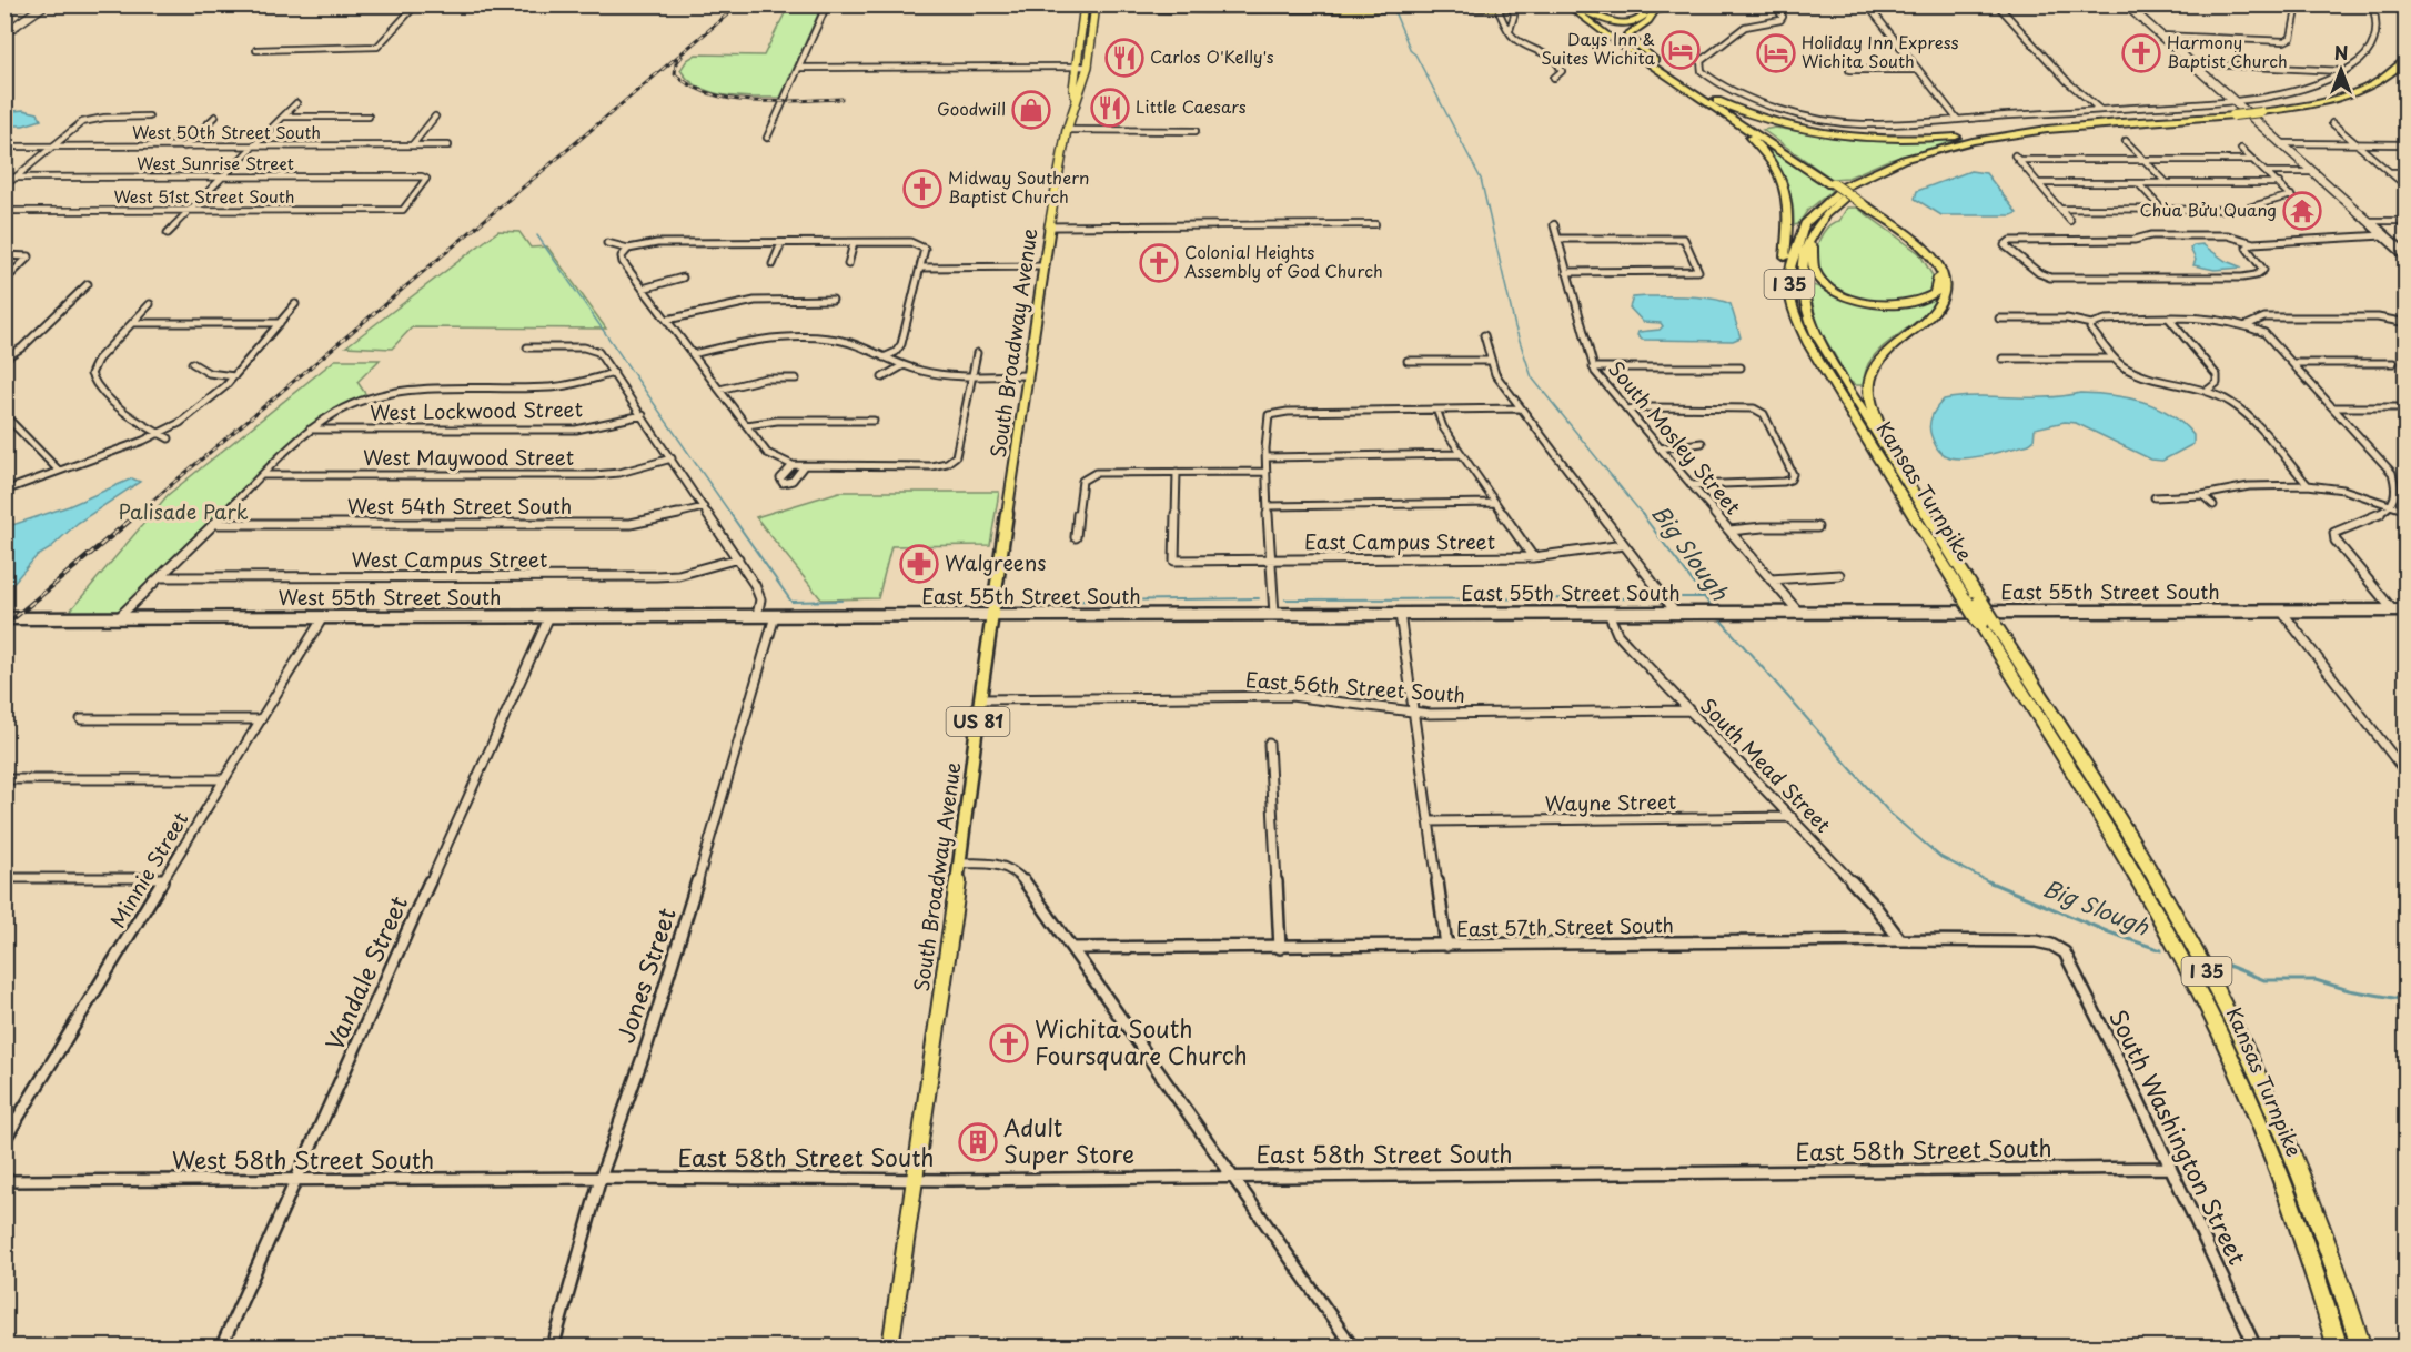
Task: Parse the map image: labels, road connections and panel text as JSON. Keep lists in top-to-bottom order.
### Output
{
  "streets": {
    "highway": ["I 35", "Kansas Turnpike"],
    "main road": ["South Broadway Avenue", "US 81"],
    "street": [
      "West 50th Street South",
      "West Sunrise Street",
      "West 51st Street South",
      "West Lockwood Street",
      "South Mosley Street",
      "West Maywood Street",
      "West 54th Street South",
      "East Campus Street",
      "West Campus Street",
      "East 55th Street South",
      "West 55th Street South",
      "East 56th Street South",
      "South Mead Street",
      "Wayne Street",
      "Minnie Street",
      "East 57th Street South",
      "Vandale Street",
      "Jones Street",
      "South Washington Street",
      "East 58th Street South",
      "West 58th Street South"
    ]
  },
  "crossings": [
    ["West Sunrise Street", "West 51st Street South"],
    ["South Broadway Avenue", "East 55th Street South"],
    ["South Broadway Avenue", "East 56th Street South"],
    ["South Broadway Avenue", "East 58th Street South"],
    ["South Mosley Street", "East 55th Street South"],
    ["East 55th Street South", "West 55th Street South"],
    ["East 55th Street South", "South Mead Street"],
    ["East 55th Street South", "Jones Street"],
    ["West 55th Street South", "Minnie Street"],
    ["West 55th Street South", "Vandale Street"],
    ["West 55th Street South", "Jones Street"],
    ["East 56th Street South", "South Mead Street"],
    ["South Mead Street", "Wayne Street"],
    ["South Mead Street", "East 57th Street South"],
    ["East 57th Street South", "South Washington Street"],
    ["Vandale Street", "West 58th Street South"],
    ["Jones Street", "East 58th Street South"],
    ["Jones Street", "West 58th Street South"],
    ["South Washington Street", "East 58th Street South"],
    ["East 58th Street South", "West 58th Street South"]
  ],
  "water": ["Big Slough"],
  "parks": ["Palisade Park"],
  "places": {
    "hotel": ["Days Inn & Suites Wichita", "Holiday Inn Express Wichita South"],
    "church": [
      "Harmony Baptist Church",
      "Midway Southern Baptist Church",
      "Colonial Heights Assembly of God Church",
      "Wichita South Foursquare Church"
    ],
    "restaurant": ["Carlos O'Kelly's", "Little Caesars"],
    "shop": ["Goodwill"],
    "temple": ["Chùa Bửu Quang"],
    "pharmacy": ["Walgreens"],
    "building": ["Adult Super Store"]
  },
  "north": "top"
}
